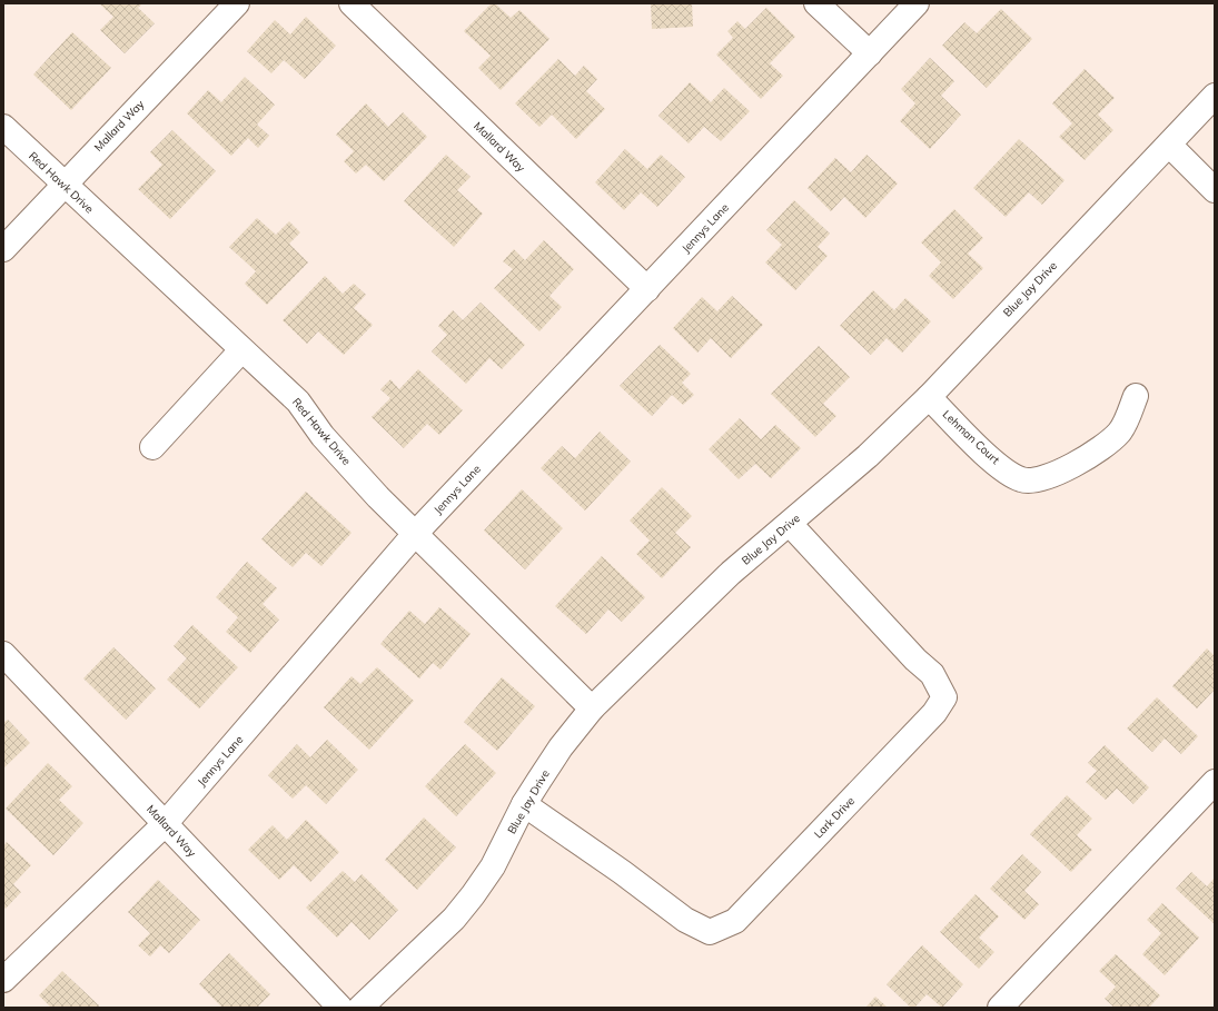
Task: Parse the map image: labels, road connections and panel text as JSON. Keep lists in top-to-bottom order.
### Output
{
  "streets": {
    "street": [
      "Mallard Way",
      "Red Hawk Drive",
      "Jennys Lane",
      "Blue Jay Drive",
      "Lehman Court",
      "Lark Drive"
    ]
  },
  "crossings": [
    ["Mallard Way", "Red Hawk Drive"],
    ["Mallard Way", "Jennys Lane"],
    ["Red Hawk Drive", "Jennys Lane"],
    ["Red Hawk Drive", "Blue Jay Drive"],
    ["Blue Jay Drive", "Lehman Court"],
    ["Blue Jay Drive", "Lark Drive"]
  ]
}
